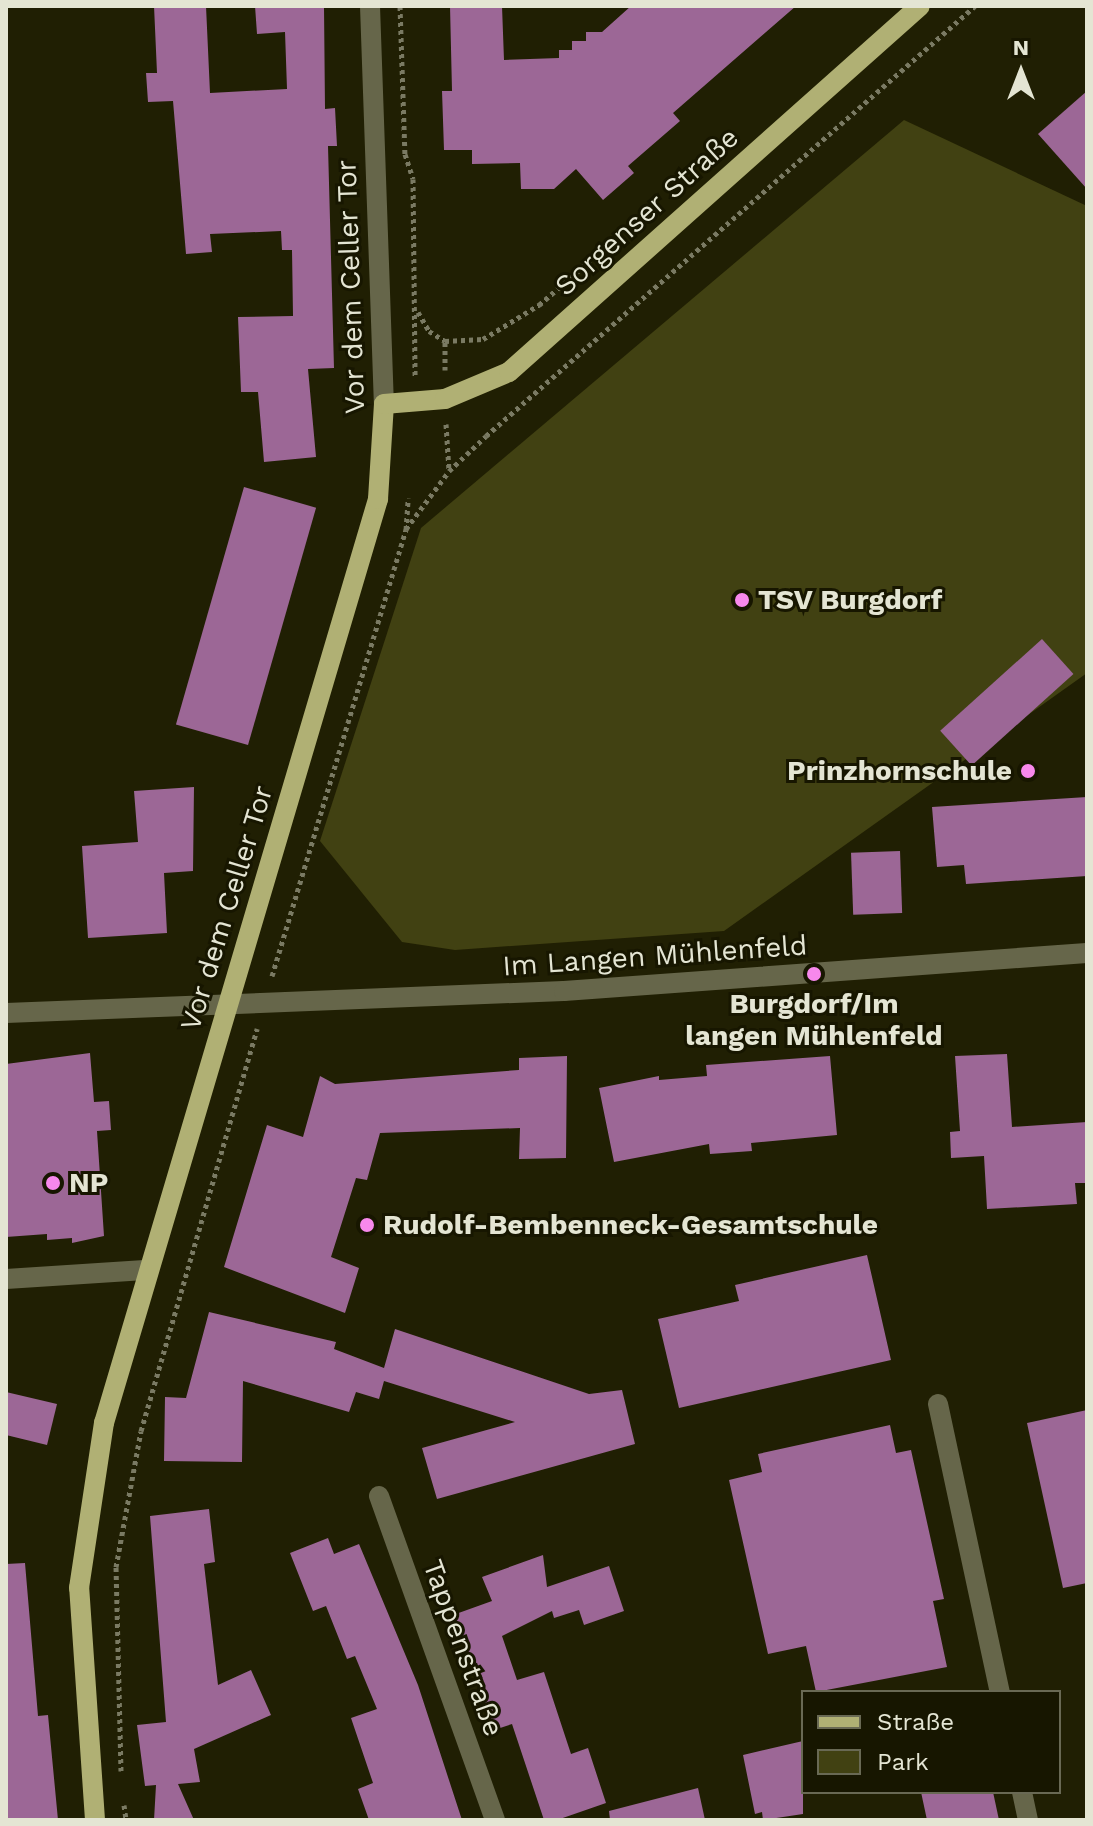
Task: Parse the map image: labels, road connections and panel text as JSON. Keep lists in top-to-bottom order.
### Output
{
  "streets": {
    "main road": ["Sorgenser Straße", "Vor dem Celler Tor"],
    "street": ["Im Langen Mühlenfeld", "Tappenstraße"]
  },
  "crossings": [
    ["Sorgenser Straße", "Vor dem Celler Tor"],
    ["Vor dem Celler Tor", "Im Langen Mühlenfeld"]
  ],
  "places": [
    "TSV Burgdorf",
    "Prinzhornschule",
    "Burgdorf/Im langen Mühlenfeld",
    "NP",
    "Rudolf-Bembenneck-Gesamtschule"
  ],
  "legend": ["Straße", "Park"],
  "north": "top"
}
